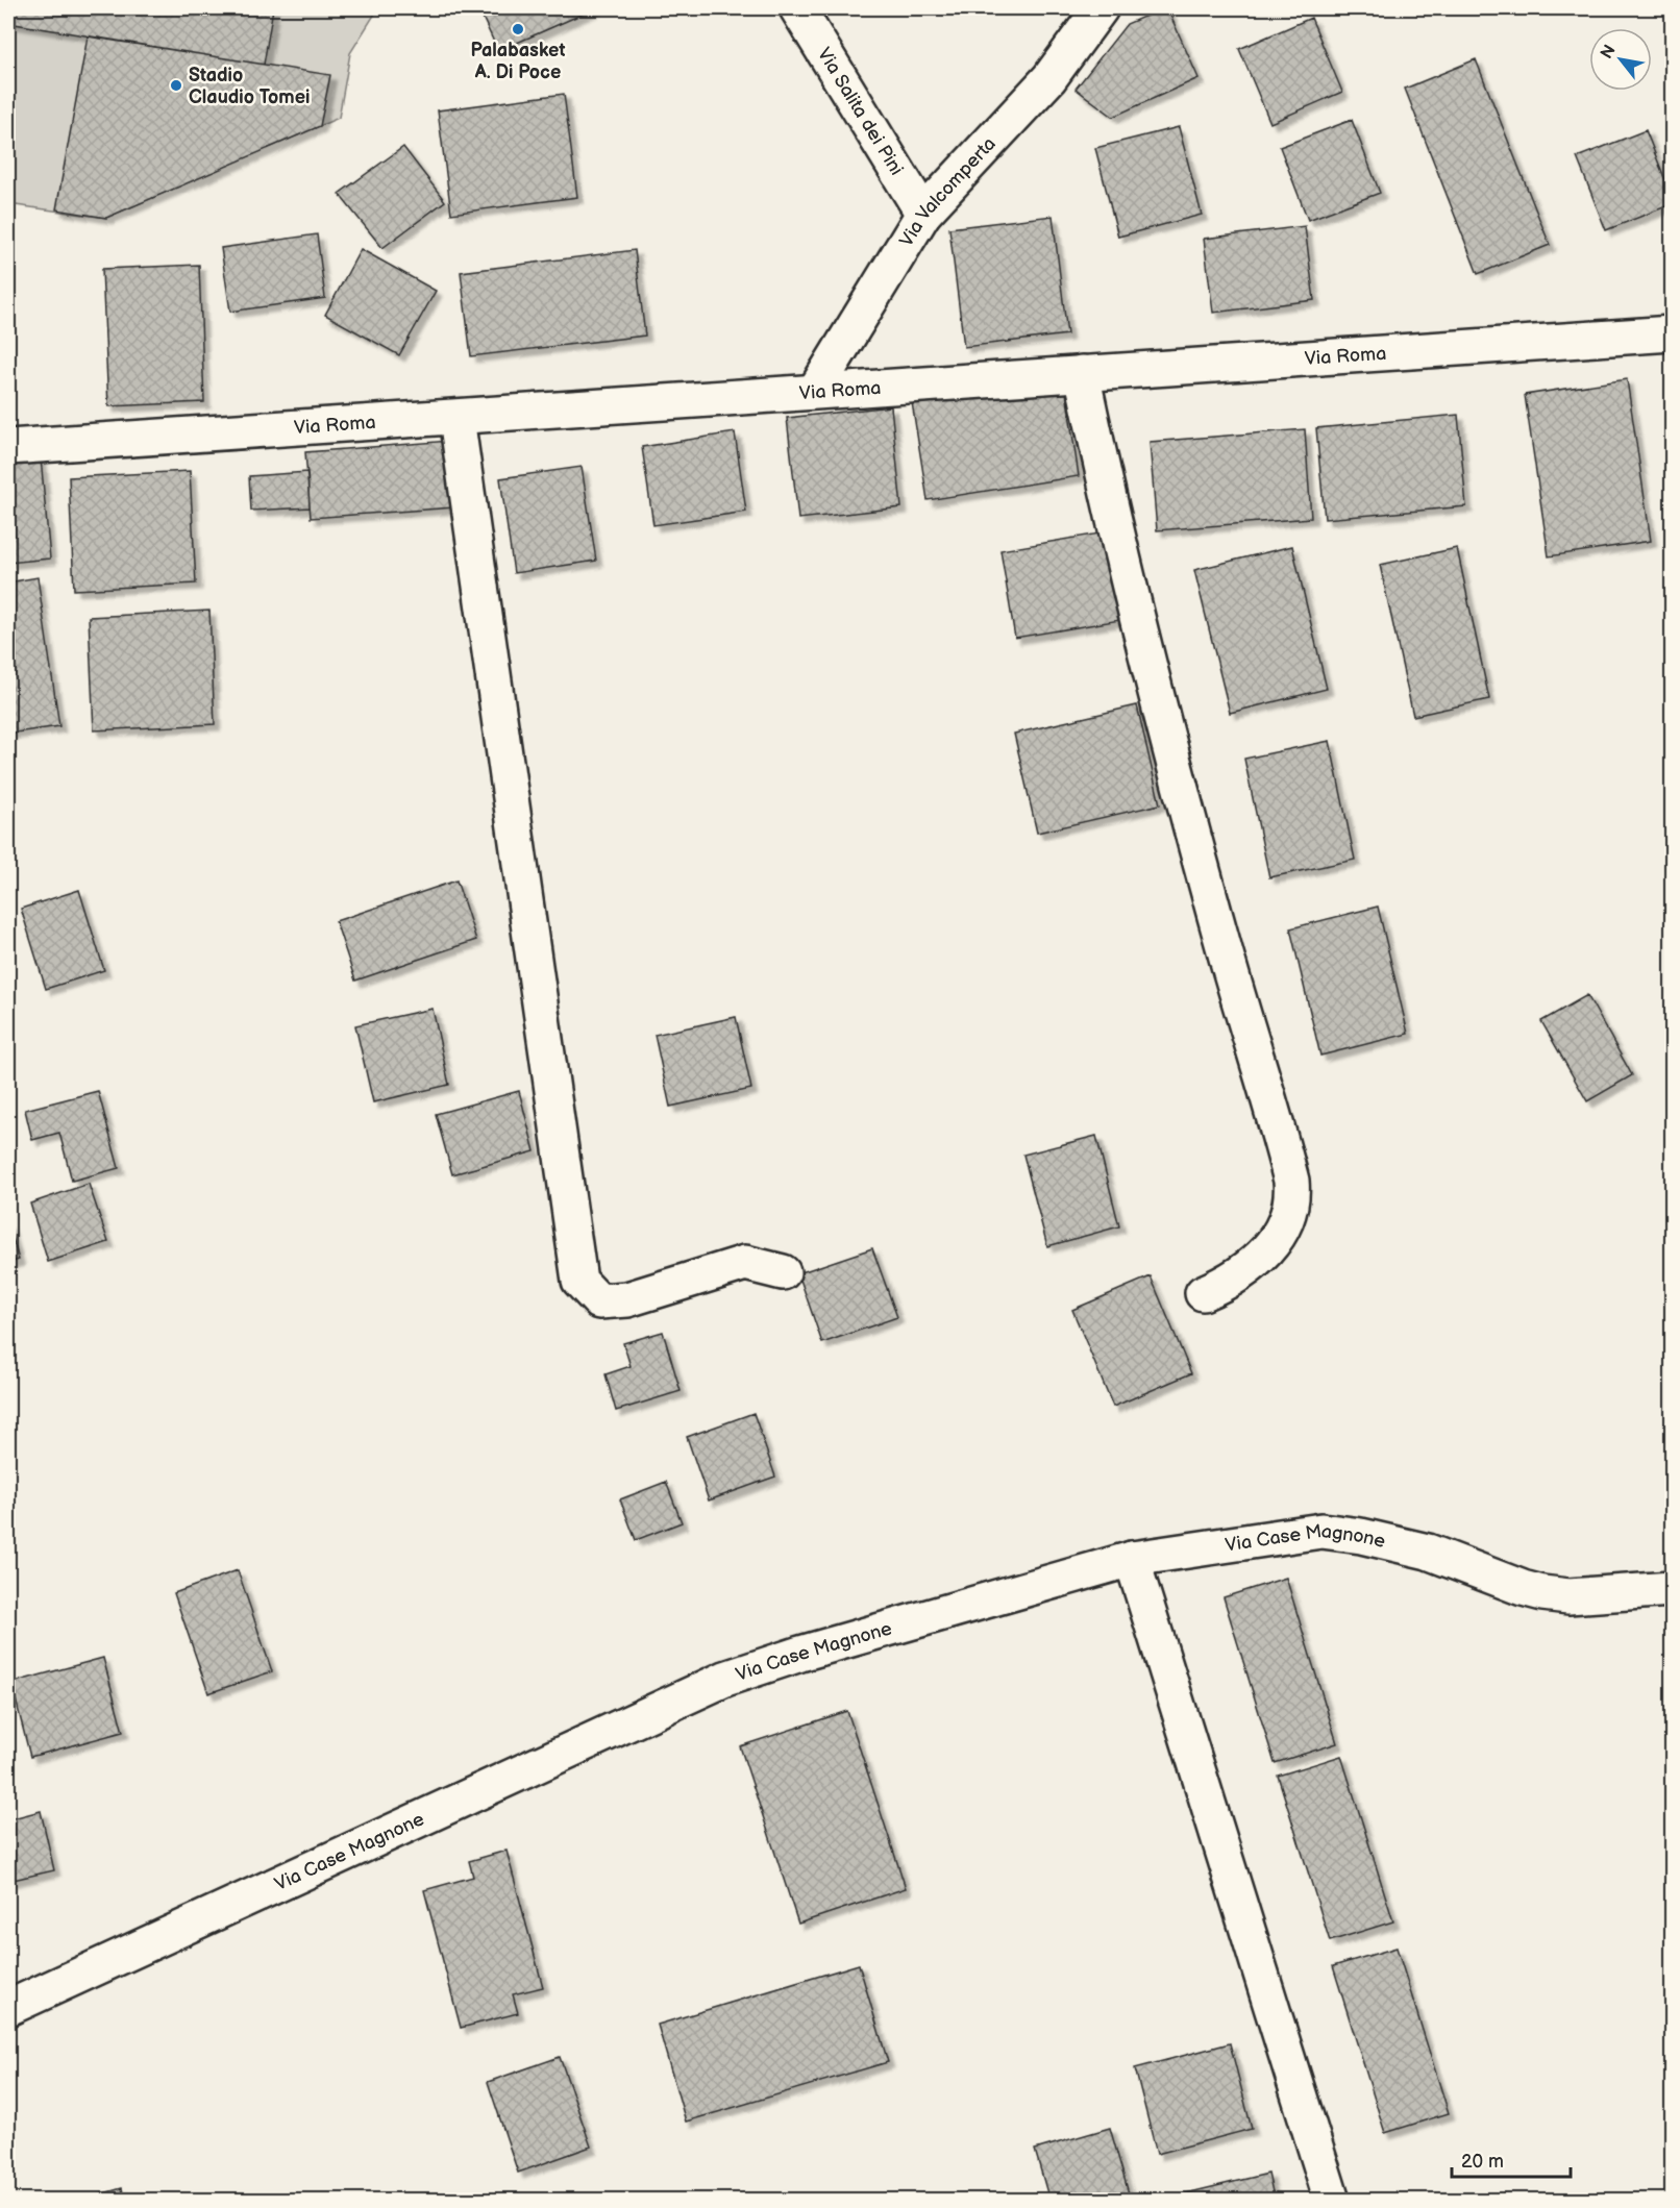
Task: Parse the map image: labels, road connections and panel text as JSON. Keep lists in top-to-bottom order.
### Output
{
  "streets": {
    "street": [
      "Via Salita dei Pini",
      "Via Valcomperta",
      "Via Roma",
      "Via Case Magnone"
    ]
  },
  "crossings": [
    ["Via Salita dei Pini", "Via Valcomperta"],
    ["Via Valcomperta", "Via Roma"]
  ],
  "places": ["Palabasket A. Di Poce", "Stadio Claudio Tomei"],
  "scale_bar": "20 m",
  "north": "top left"
}
